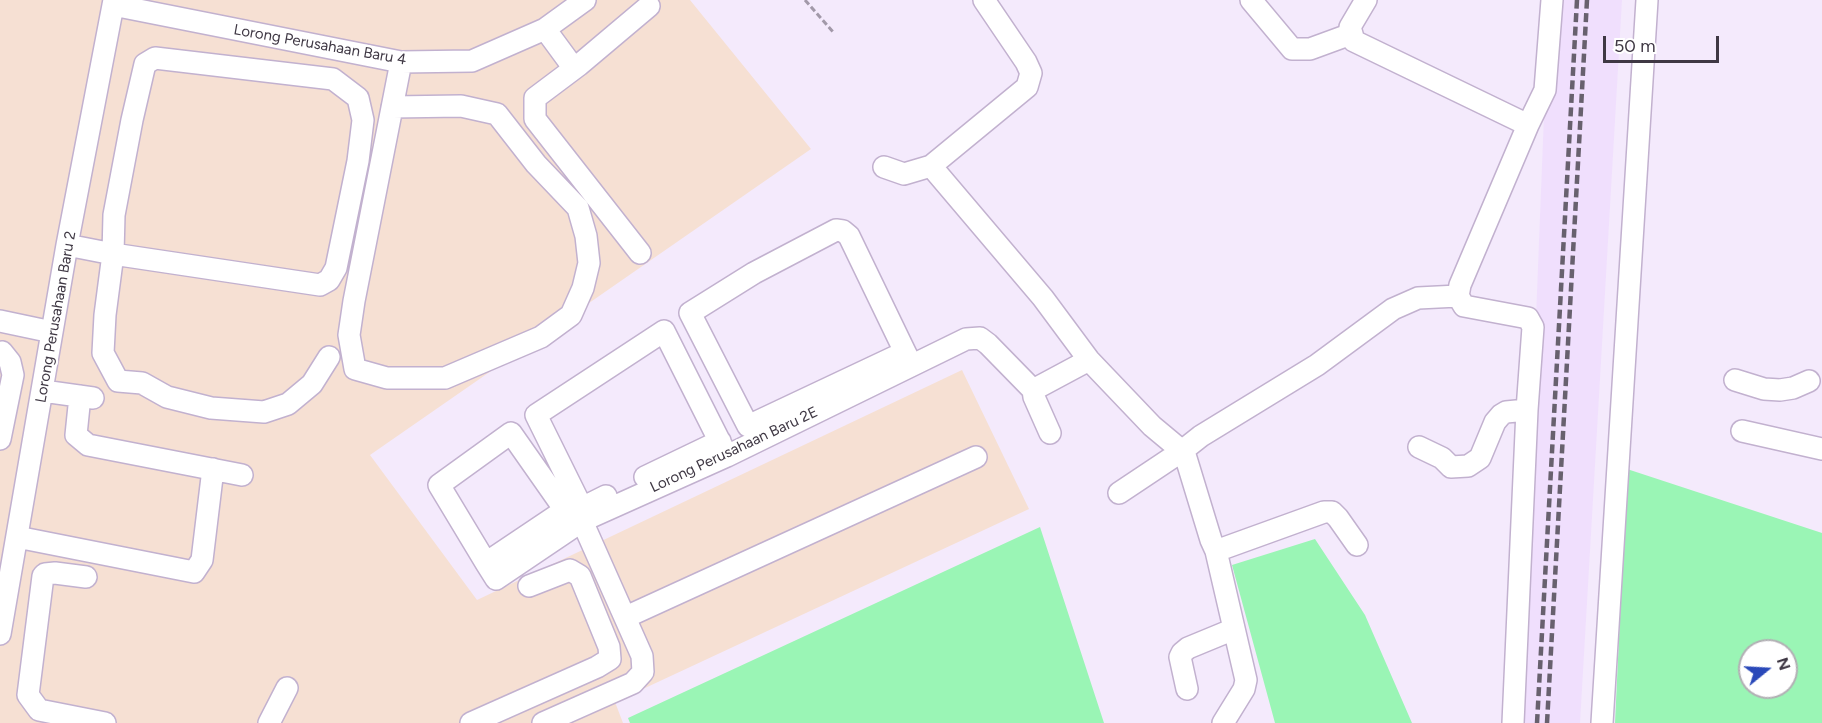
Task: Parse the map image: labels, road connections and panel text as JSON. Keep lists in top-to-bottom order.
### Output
{
  "streets": {
    "street": ["Lorong Perusahaan Baru 4", "Lorong Perusahaan Baru 2", "Lorong Perusahaan Baru 2E"]
  },
  "crossings": [
    ["Lorong Perusahaan Baru 4", "Lorong Perusahaan Baru 2"]
  ],
  "scale_bar": "50 m",
  "north": "right"
}
